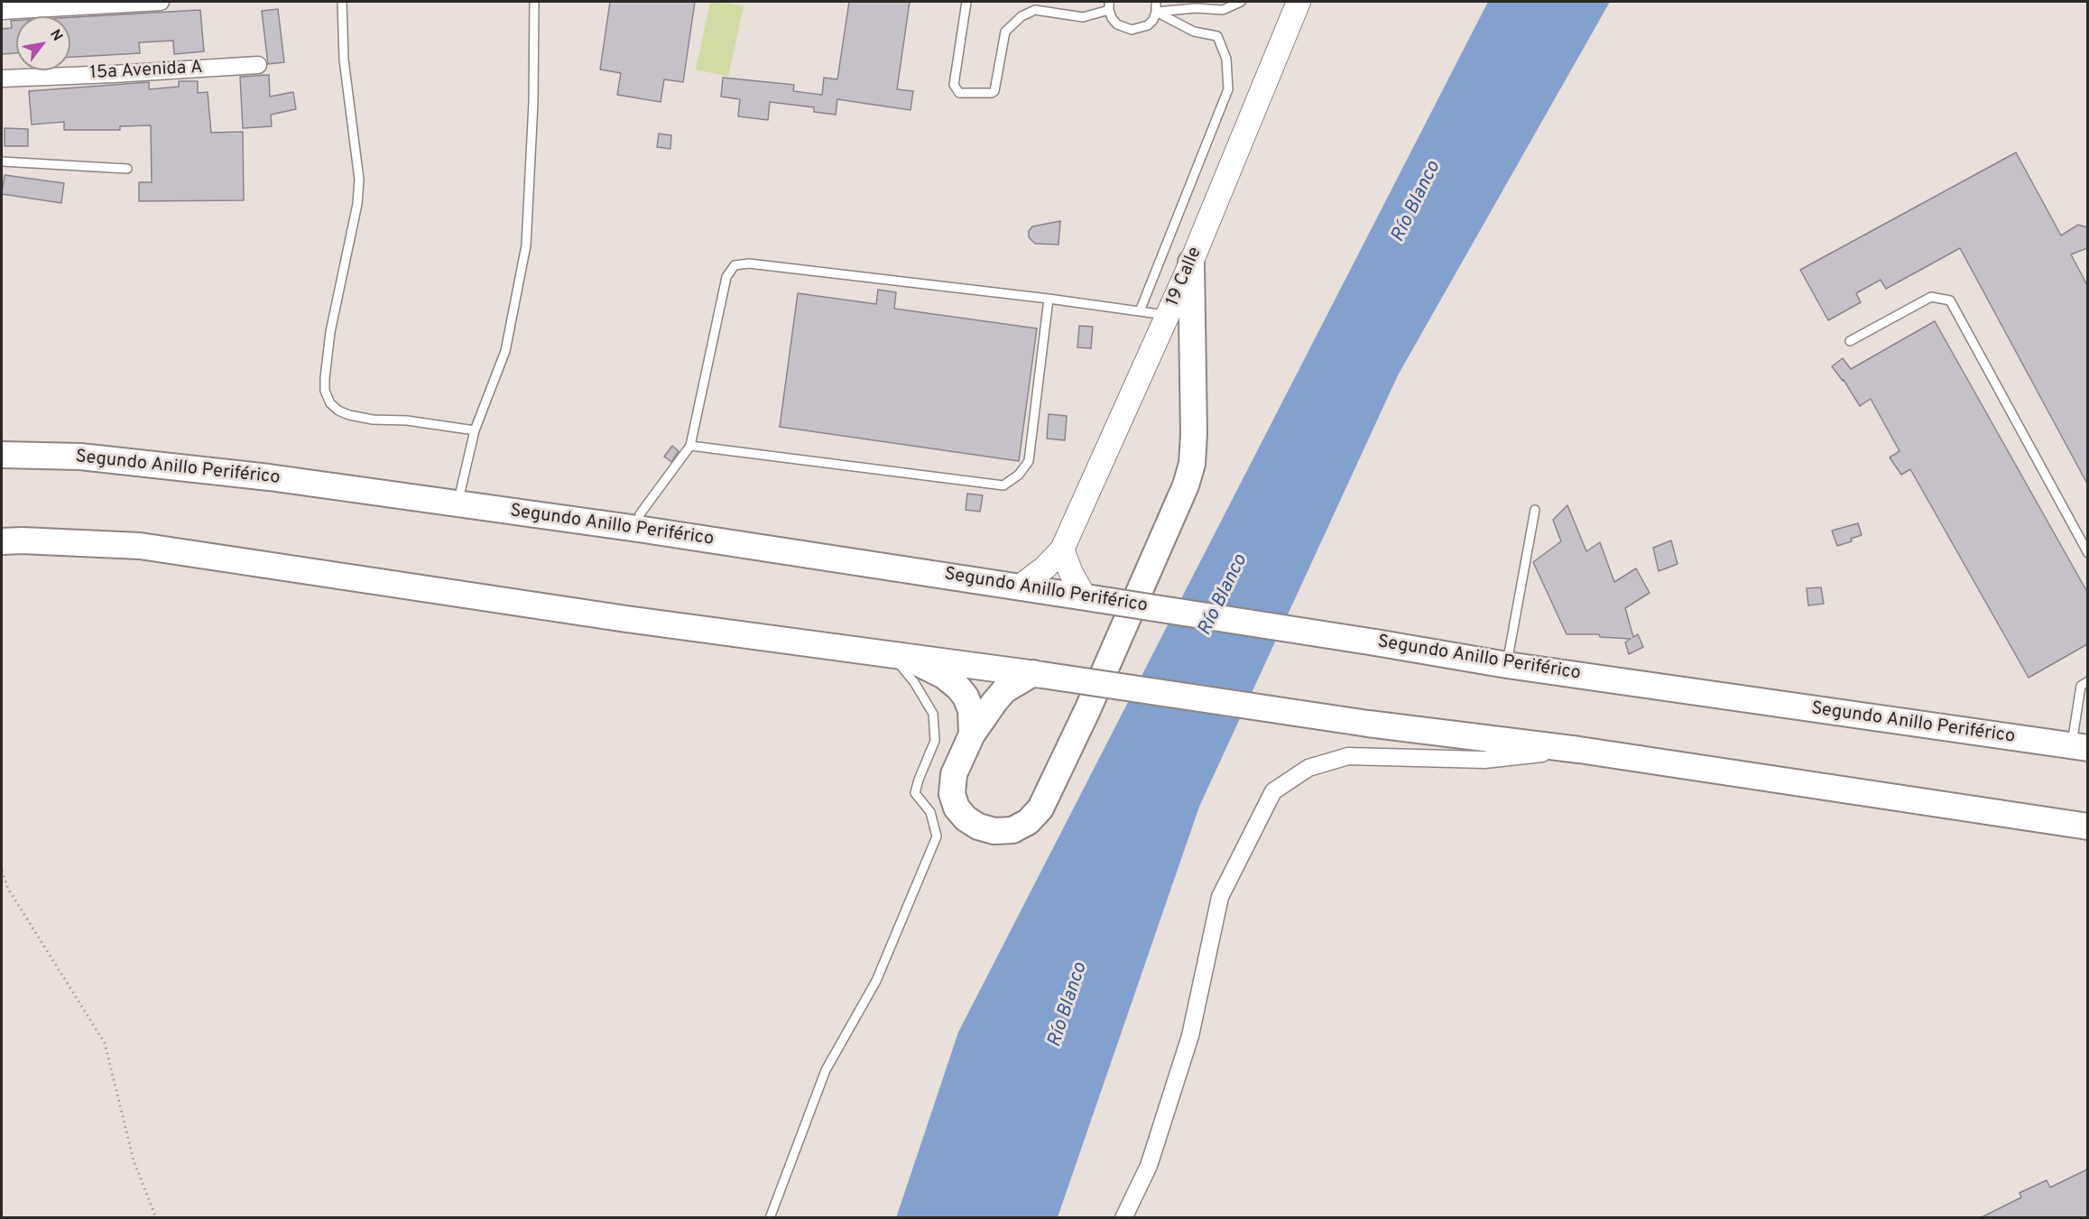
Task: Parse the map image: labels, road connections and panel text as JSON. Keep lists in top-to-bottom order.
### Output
{
  "streets": {
    "main road": ["19 Calle", "Segundo Anillo Periférico"],
    "street": ["15a Avenida A"]
  },
  "crossings": [
    ["19 Calle", "Segundo Anillo Periférico"]
  ],
  "water": ["Río Blanco"],
  "north": "top right"
}
